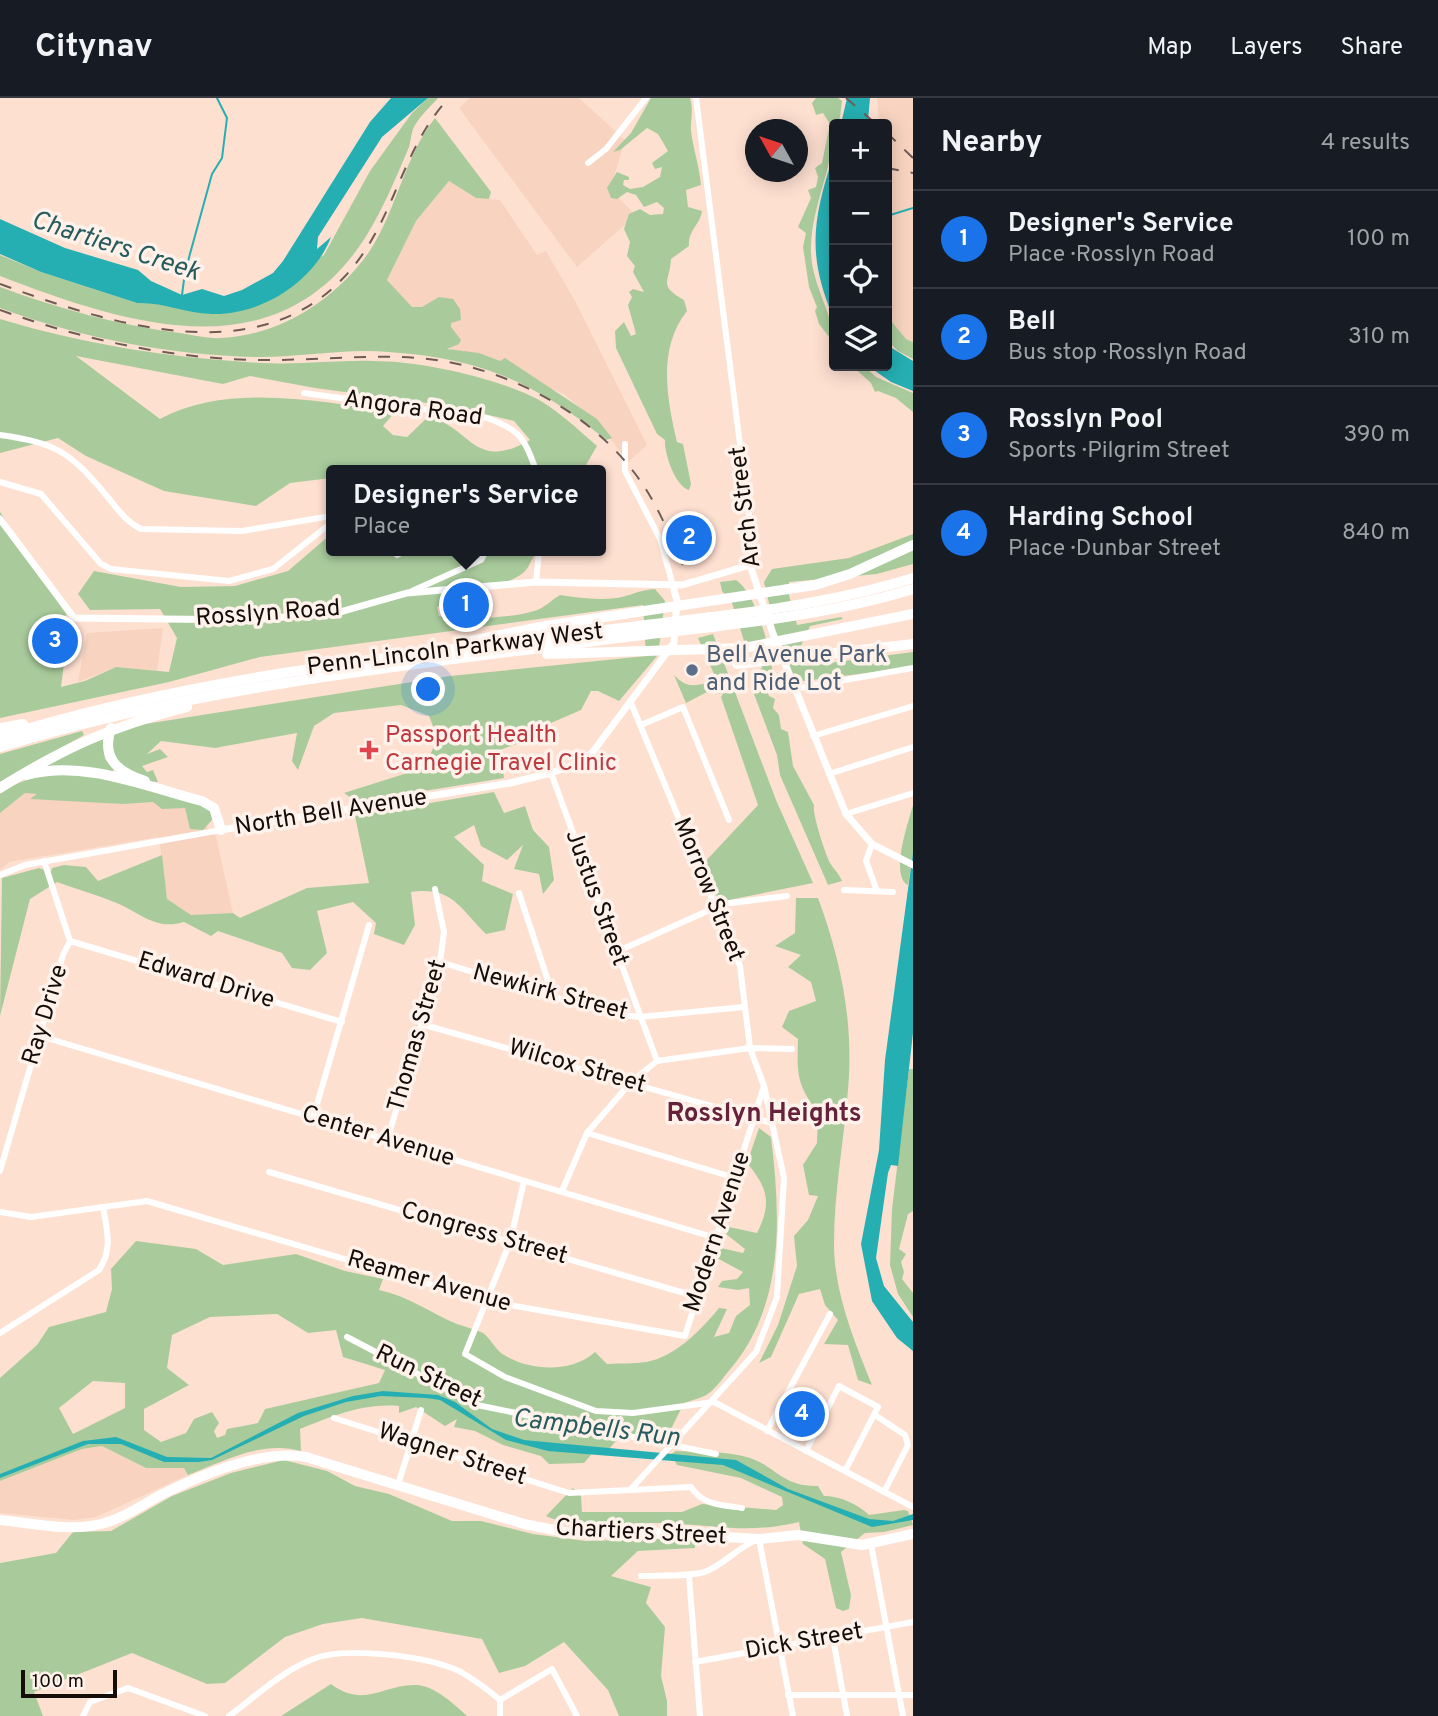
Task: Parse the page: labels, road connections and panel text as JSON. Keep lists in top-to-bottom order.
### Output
{
  "streets": {
    "highway": ["Penn-Lincoln Parkway West"],
    "main road": ["Chartiers Street"],
    "street": [
      "Angora Road",
      "Arch Street",
      "Rosslyn Road",
      "North Bell Avenue",
      "Morrow Street",
      "Justus Street",
      "Edward Drive",
      "Newkirk Street",
      "Ray Drive",
      "Thomas Street",
      "Wilcox Street",
      "Center Avenue",
      "Modern Avenue",
      "Congress Street",
      "Reamer Avenue",
      "Run Street",
      "Wagner Street",
      "Dick Street"
    ]
  },
  "crossings": [
    ["Arch Street", "Rosslyn Road"],
    ["Rosslyn Road", "North Bell Avenue"],
    ["North Bell Avenue", "Morrow Street"],
    ["North Bell Avenue", "Justus Street"],
    ["North Bell Avenue", "Ray Drive"],
    ["Morrow Street", "Newkirk Street"],
    ["Morrow Street", "Wilcox Street"],
    ["Morrow Street", "Modern Avenue"],
    ["Morrow Street", "Run Street"],
    ["Morrow Street", "Wagner Street"],
    ["Justus Street", "Newkirk Street"],
    ["Edward Drive", "Ray Drive"],
    ["Newkirk Street", "Thomas Street"],
    ["Ray Drive", "Center Avenue"],
    ["Thomas Street", "Wilcox Street"],
    ["Thomas Street", "Center Avenue"],
    ["Wilcox Street", "Modern Avenue"],
    ["Center Avenue", "Modern Avenue"],
    ["Modern Avenue", "Congress Street"],
    ["Modern Avenue", "Reamer Avenue"]
  ],
  "districts": ["Rosslyn Heights"],
  "water": ["Chartiers Creek", "Campbells Run"],
  "places": {
    "other": ["Bell Avenue Park and Ride Lot"],
    "health": ["Passport Health Carnegie Travel Clinic"]
  },
  "scale_bar": "100 m",
  "north": "top left",
  "page": {
    "header": "Citynav",
    "nav": ["Map", "Layers", "Share"],
    "heading": ["Nearby", "4 results"],
    "map_buttons": ["+", "−"],
    "list": [
      {
        "mark": "1",
        "name": "Designer's Service",
        "note": "Place · Rosslyn Road",
        "value": "100 m"
      },
      {
        "mark": "2",
        "name": "Bell",
        "note": "Bus stop · Rosslyn Road",
        "value": "310 m"
      },
      {
        "mark": "3",
        "name": "Rosslyn Pool",
        "note": "Sports · Pilgrim Street",
        "value": "390 m"
      },
      {
        "mark": "4",
        "name": "Harding School",
        "note": "Place · Dunbar Street",
        "value": "840 m"
      }
    ],
    "popup": ["Designer's Service", "Place"],
    "pins": [
      "2",
      "1",
      "3",
      "4"
    ],
    "scale": "100 m"
  }
}
